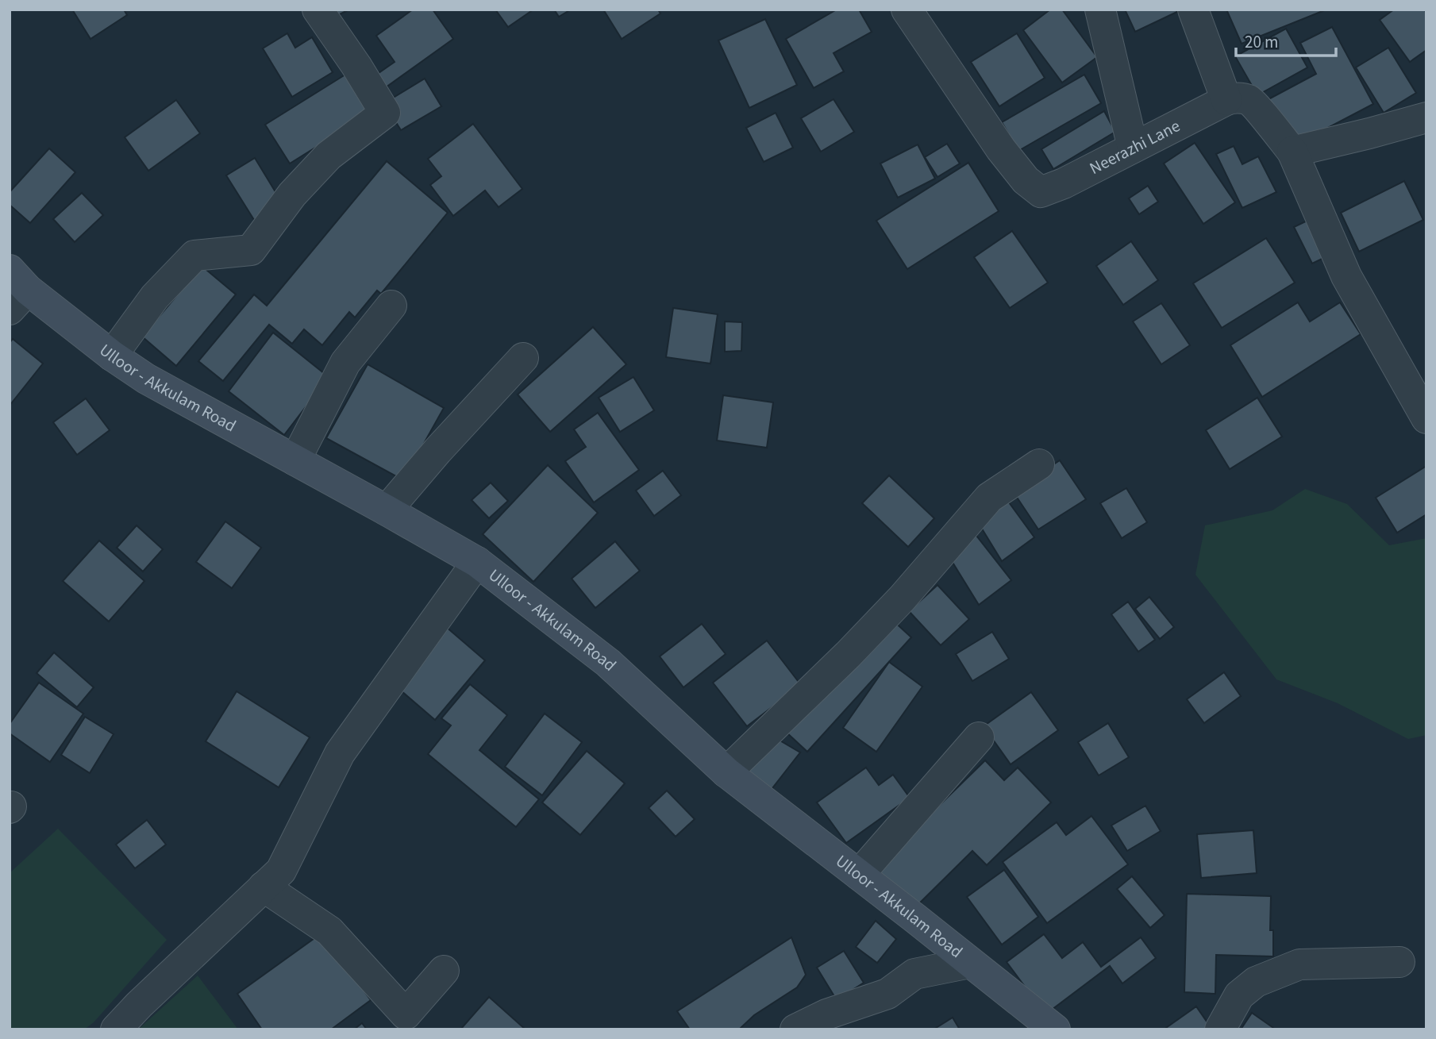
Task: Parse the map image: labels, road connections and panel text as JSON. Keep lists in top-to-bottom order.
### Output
{
  "streets": {
    "main road": ["Ulloor - Akkulam Road"],
    "street": ["Neerazhi Lane"]
  },
  "scale_bar": "20 m"
}
